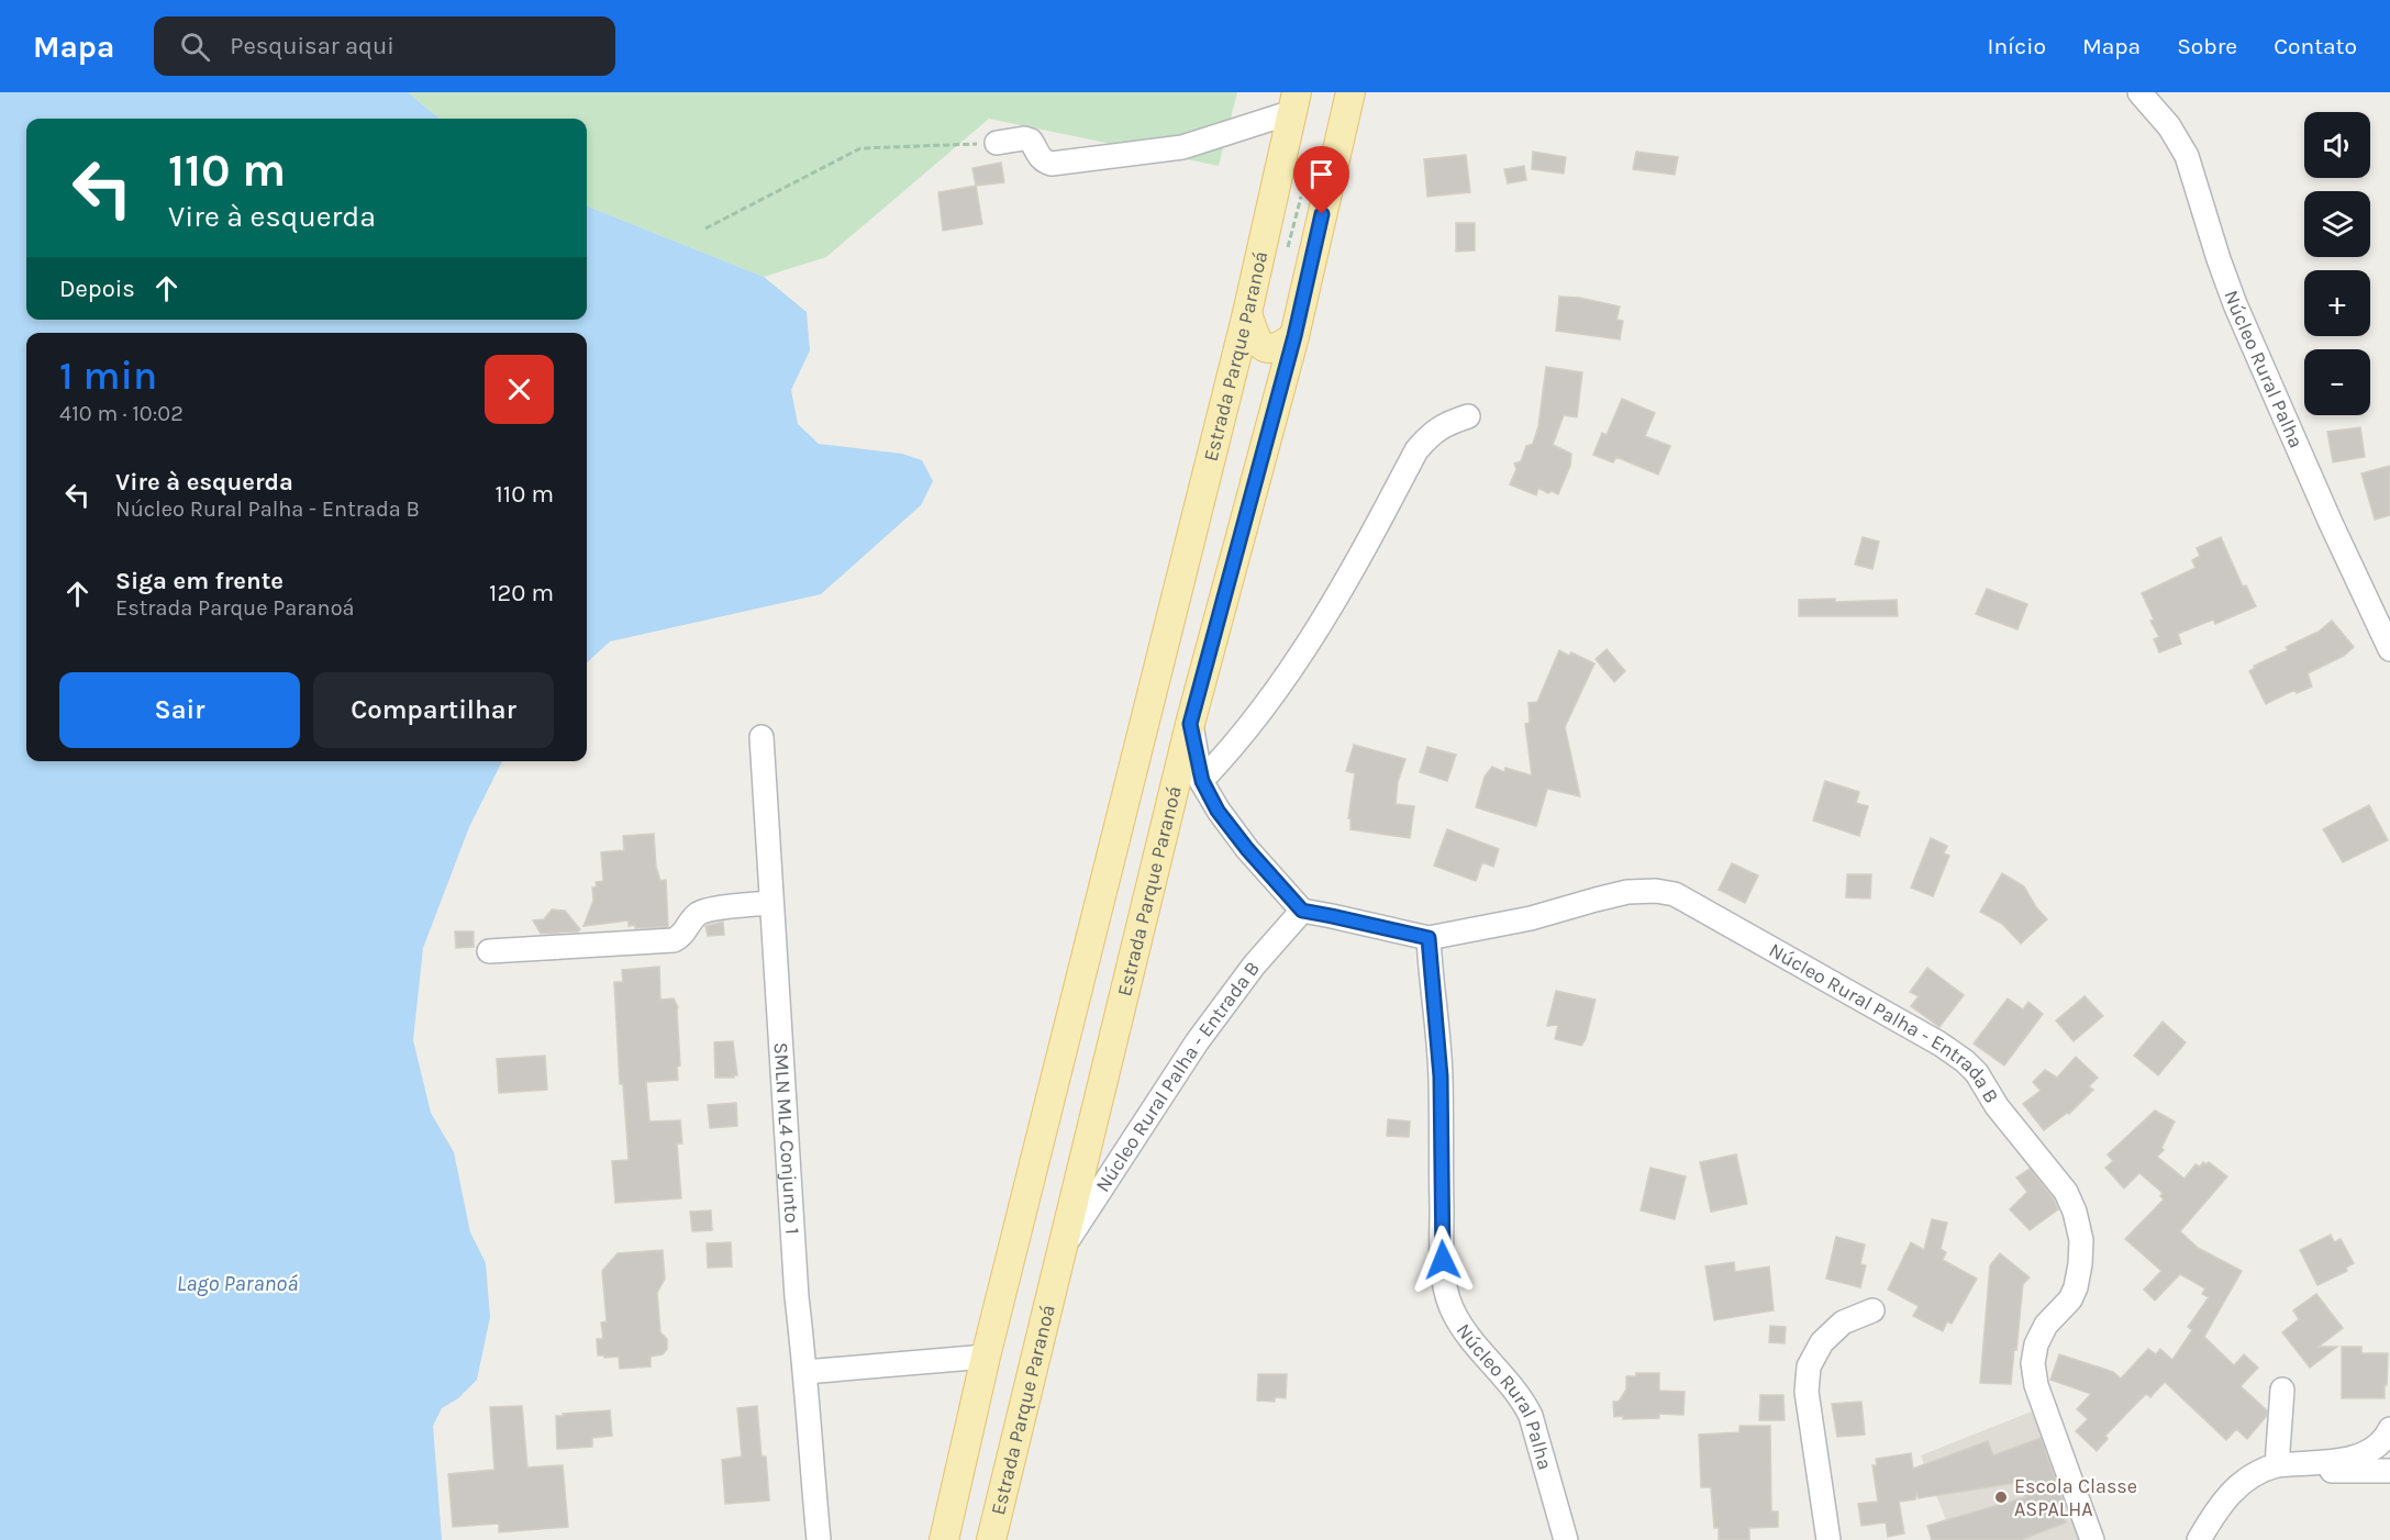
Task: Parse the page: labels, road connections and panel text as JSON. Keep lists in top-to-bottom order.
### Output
{
  "streets": {
    "main road": ["Estrada Parque Paranoá"],
    "street": ["Núcleo Rural Palha", "Núcleo Rural Palha - Entrada B", "SMLN ML4 Conjunto 1"]
  },
  "crossings": [
    ["Estrada Parque Paranoá", "Núcleo Rural Palha - Entrada B"],
    ["Núcleo Rural Palha", "Núcleo Rural Palha - Entrada B"]
  ],
  "water": ["Lago Paranoá"],
  "places": ["Escola Classe ASPALHA"],
  "page": {
    "header": "Mapa",
    "search": "Pesquisar aqui",
    "nav": [
      "Início",
      "Mapa",
      "Sobre",
      "Contato"
    ],
    "map_buttons": ["+", "−"],
    "turn": ["110 m", "Vire à esquerda"],
    "then": "Depois",
    "heading": ["1 min", "410 m · 10:02"],
    "list": [
      {
        "name": "Vire à esquerda",
        "note": "Núcleo Rural Palha - Entrada B",
        "value": "110 m"
      },
      {
        "name": "Siga em frente",
        "note": "Estrada Parque Paranoá",
        "value": "120 m"
      }
    ],
    "buttons": ["Sair", "Compartilhar"]
  }
}
